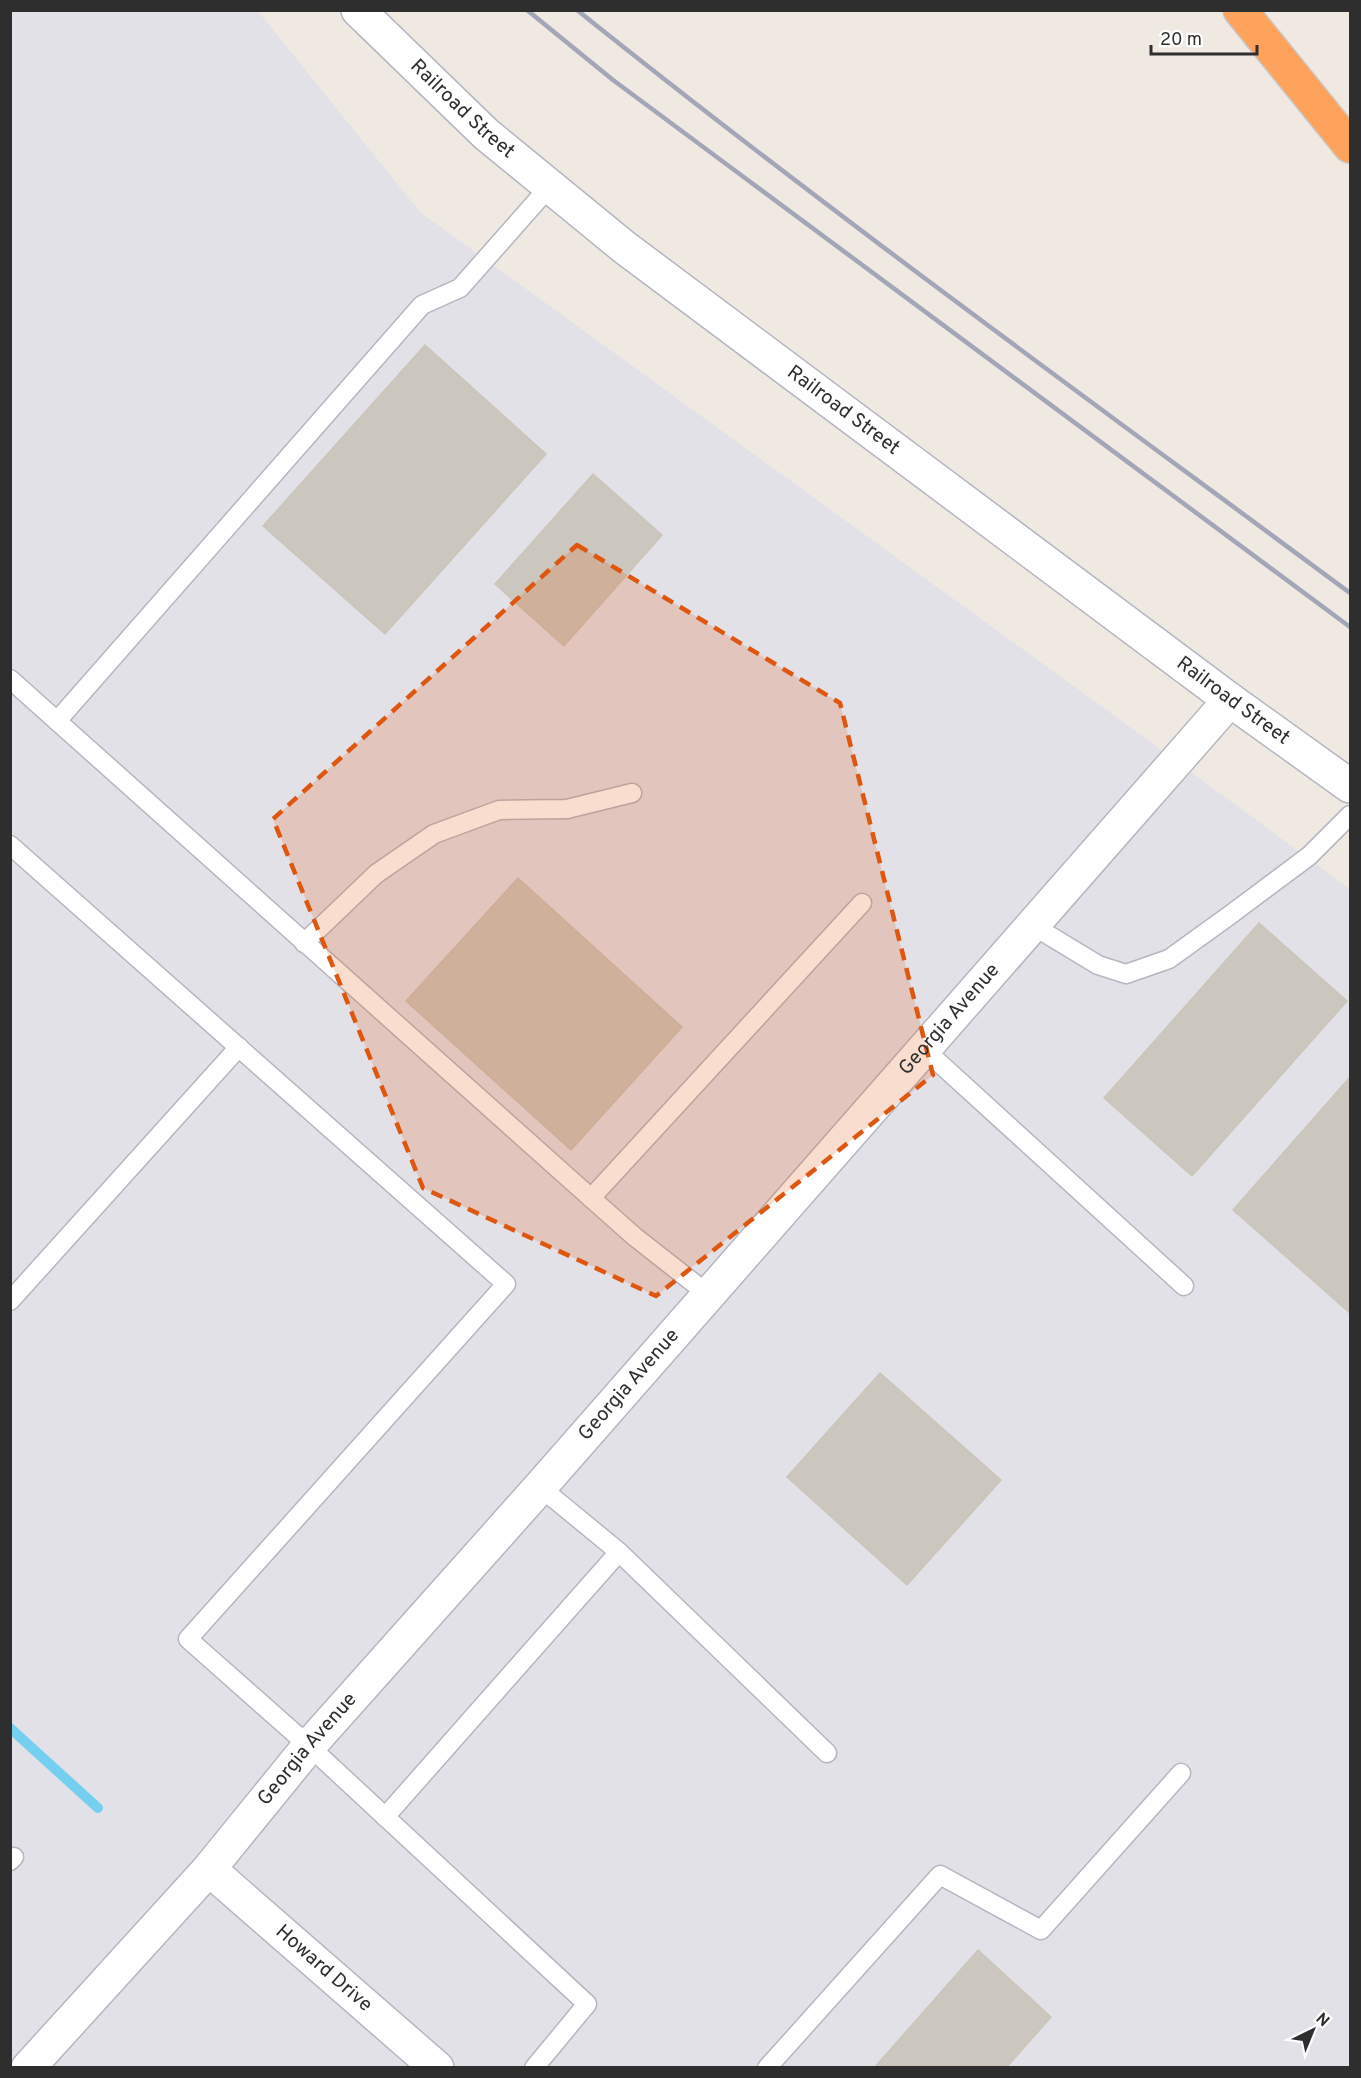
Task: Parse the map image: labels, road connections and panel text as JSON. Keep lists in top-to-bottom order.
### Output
{
  "streets": {
    "street": ["Railroad Street", "Georgia Avenue", "Howard Drive"]
  },
  "crossings": [
    ["Railroad Street", "Georgia Avenue"],
    ["Georgia Avenue", "Howard Drive"]
  ],
  "scale_bar": "20 m",
  "north": "top right"
}
